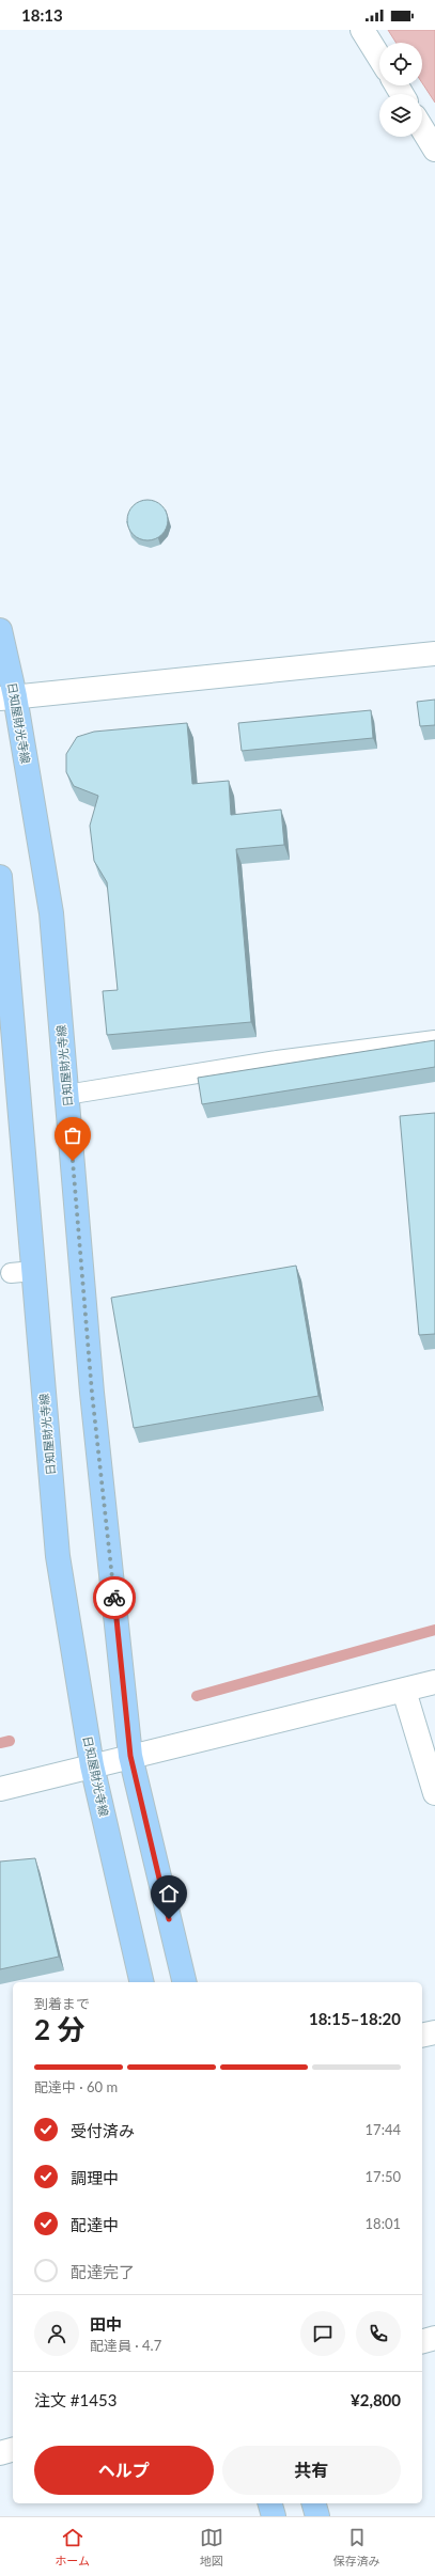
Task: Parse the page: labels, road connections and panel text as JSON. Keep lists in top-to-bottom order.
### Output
{
  "streets": {
    "main road": ["日知屋財光寺線"]
  },
  "page": {
    "status": "18:13",
    "heading": ["2 分", "到着まで", "18:15–18:20"],
    "panel": [
      "田中",
      "配達員 · 4.7",
      "注文 #1453",
      "¥2,800"
    ],
    "bar": "配達中 · 60 m",
    "list": [
      ["受付済み", "17:44"],
      ["調理中", "17:50"],
      ["配達中", "18:01"],
      "配達完了"
    ],
    "buttons": ["ヘルプ", "共有"],
    "tabs": ["ホーム", "地図", "保存済み"]
  }
}
